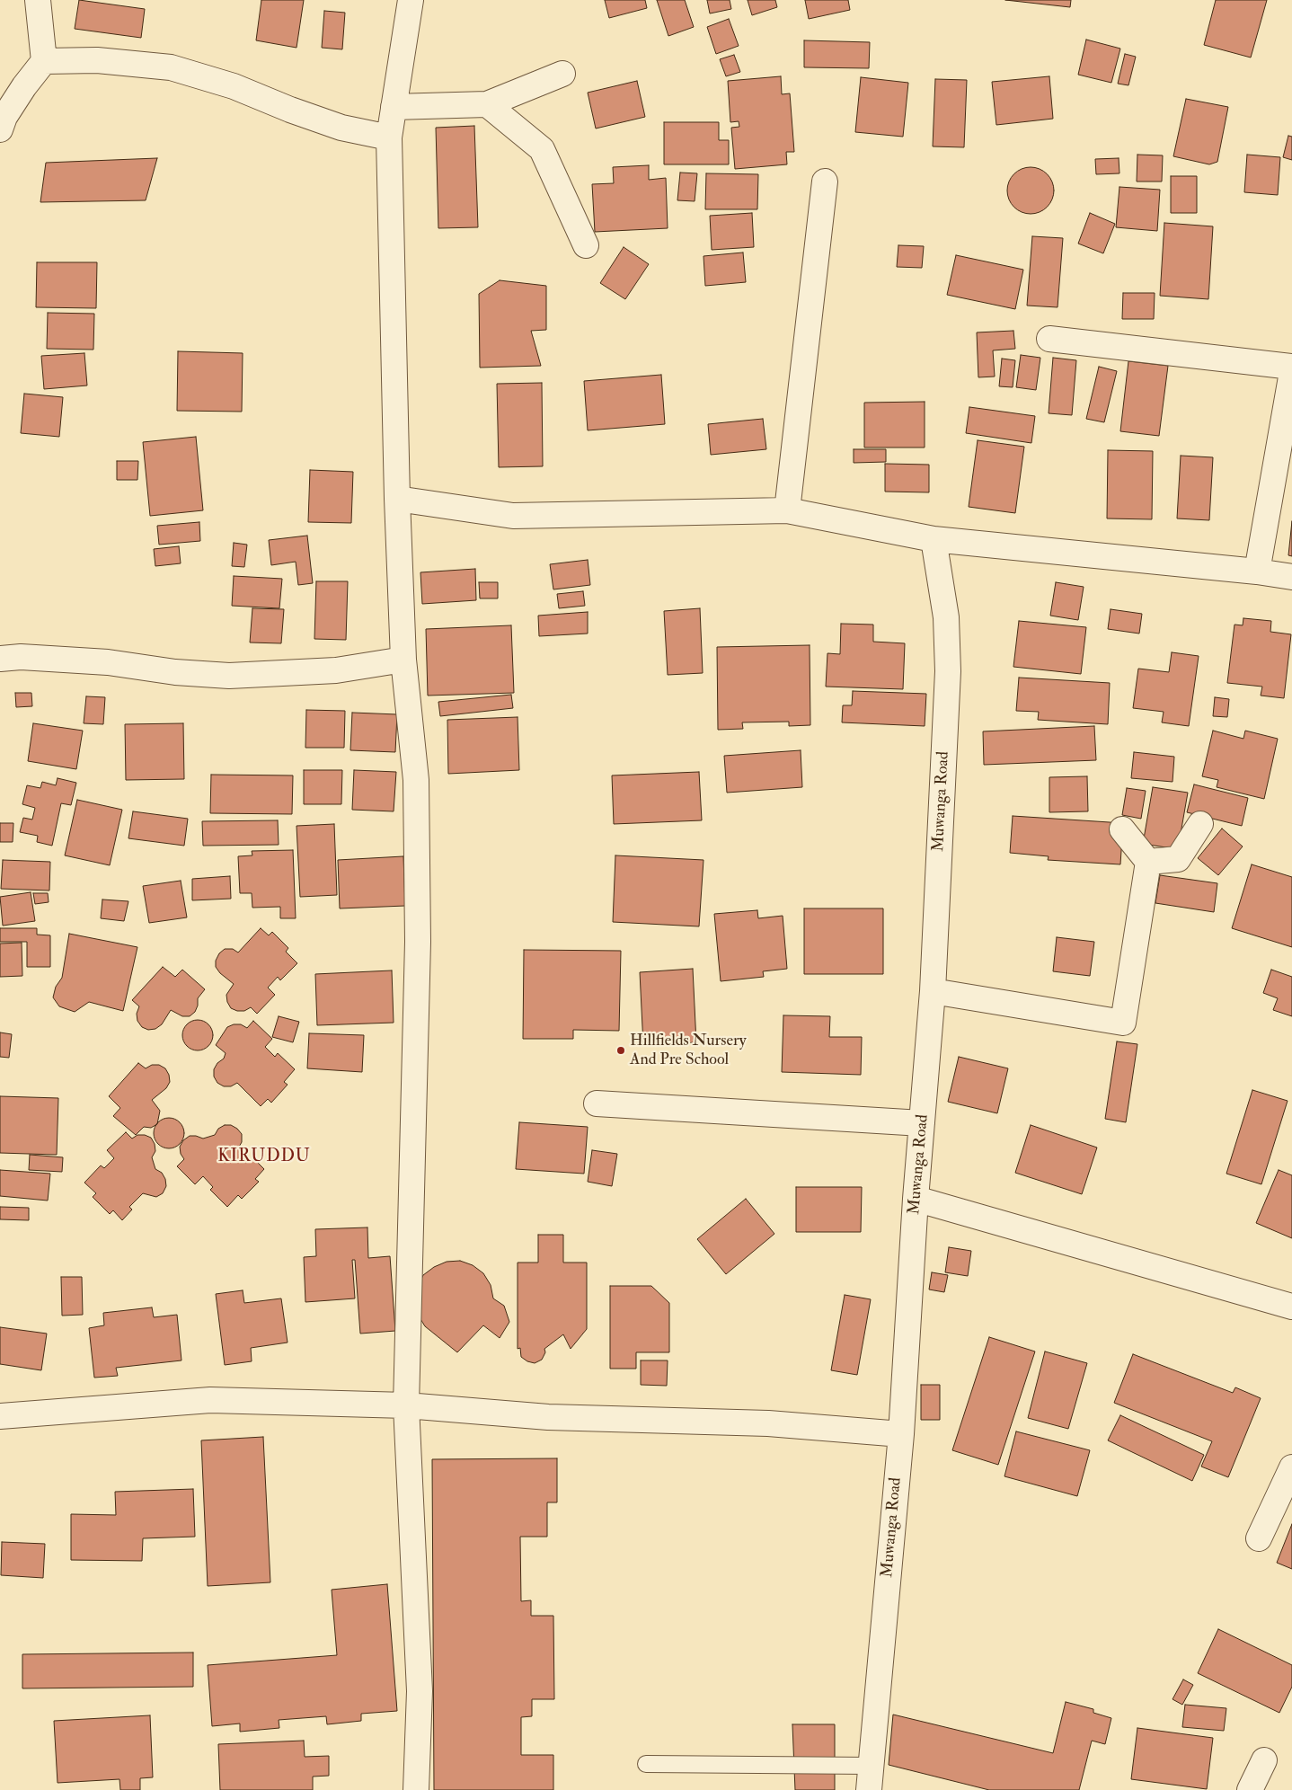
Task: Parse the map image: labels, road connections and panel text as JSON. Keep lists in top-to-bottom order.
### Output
{
  "streets": {
    "street": ["Muwanga Road"]
  },
  "districts": ["KIRUDDU"],
  "places": ["Hillfields Nursery And Pre School"]
}
